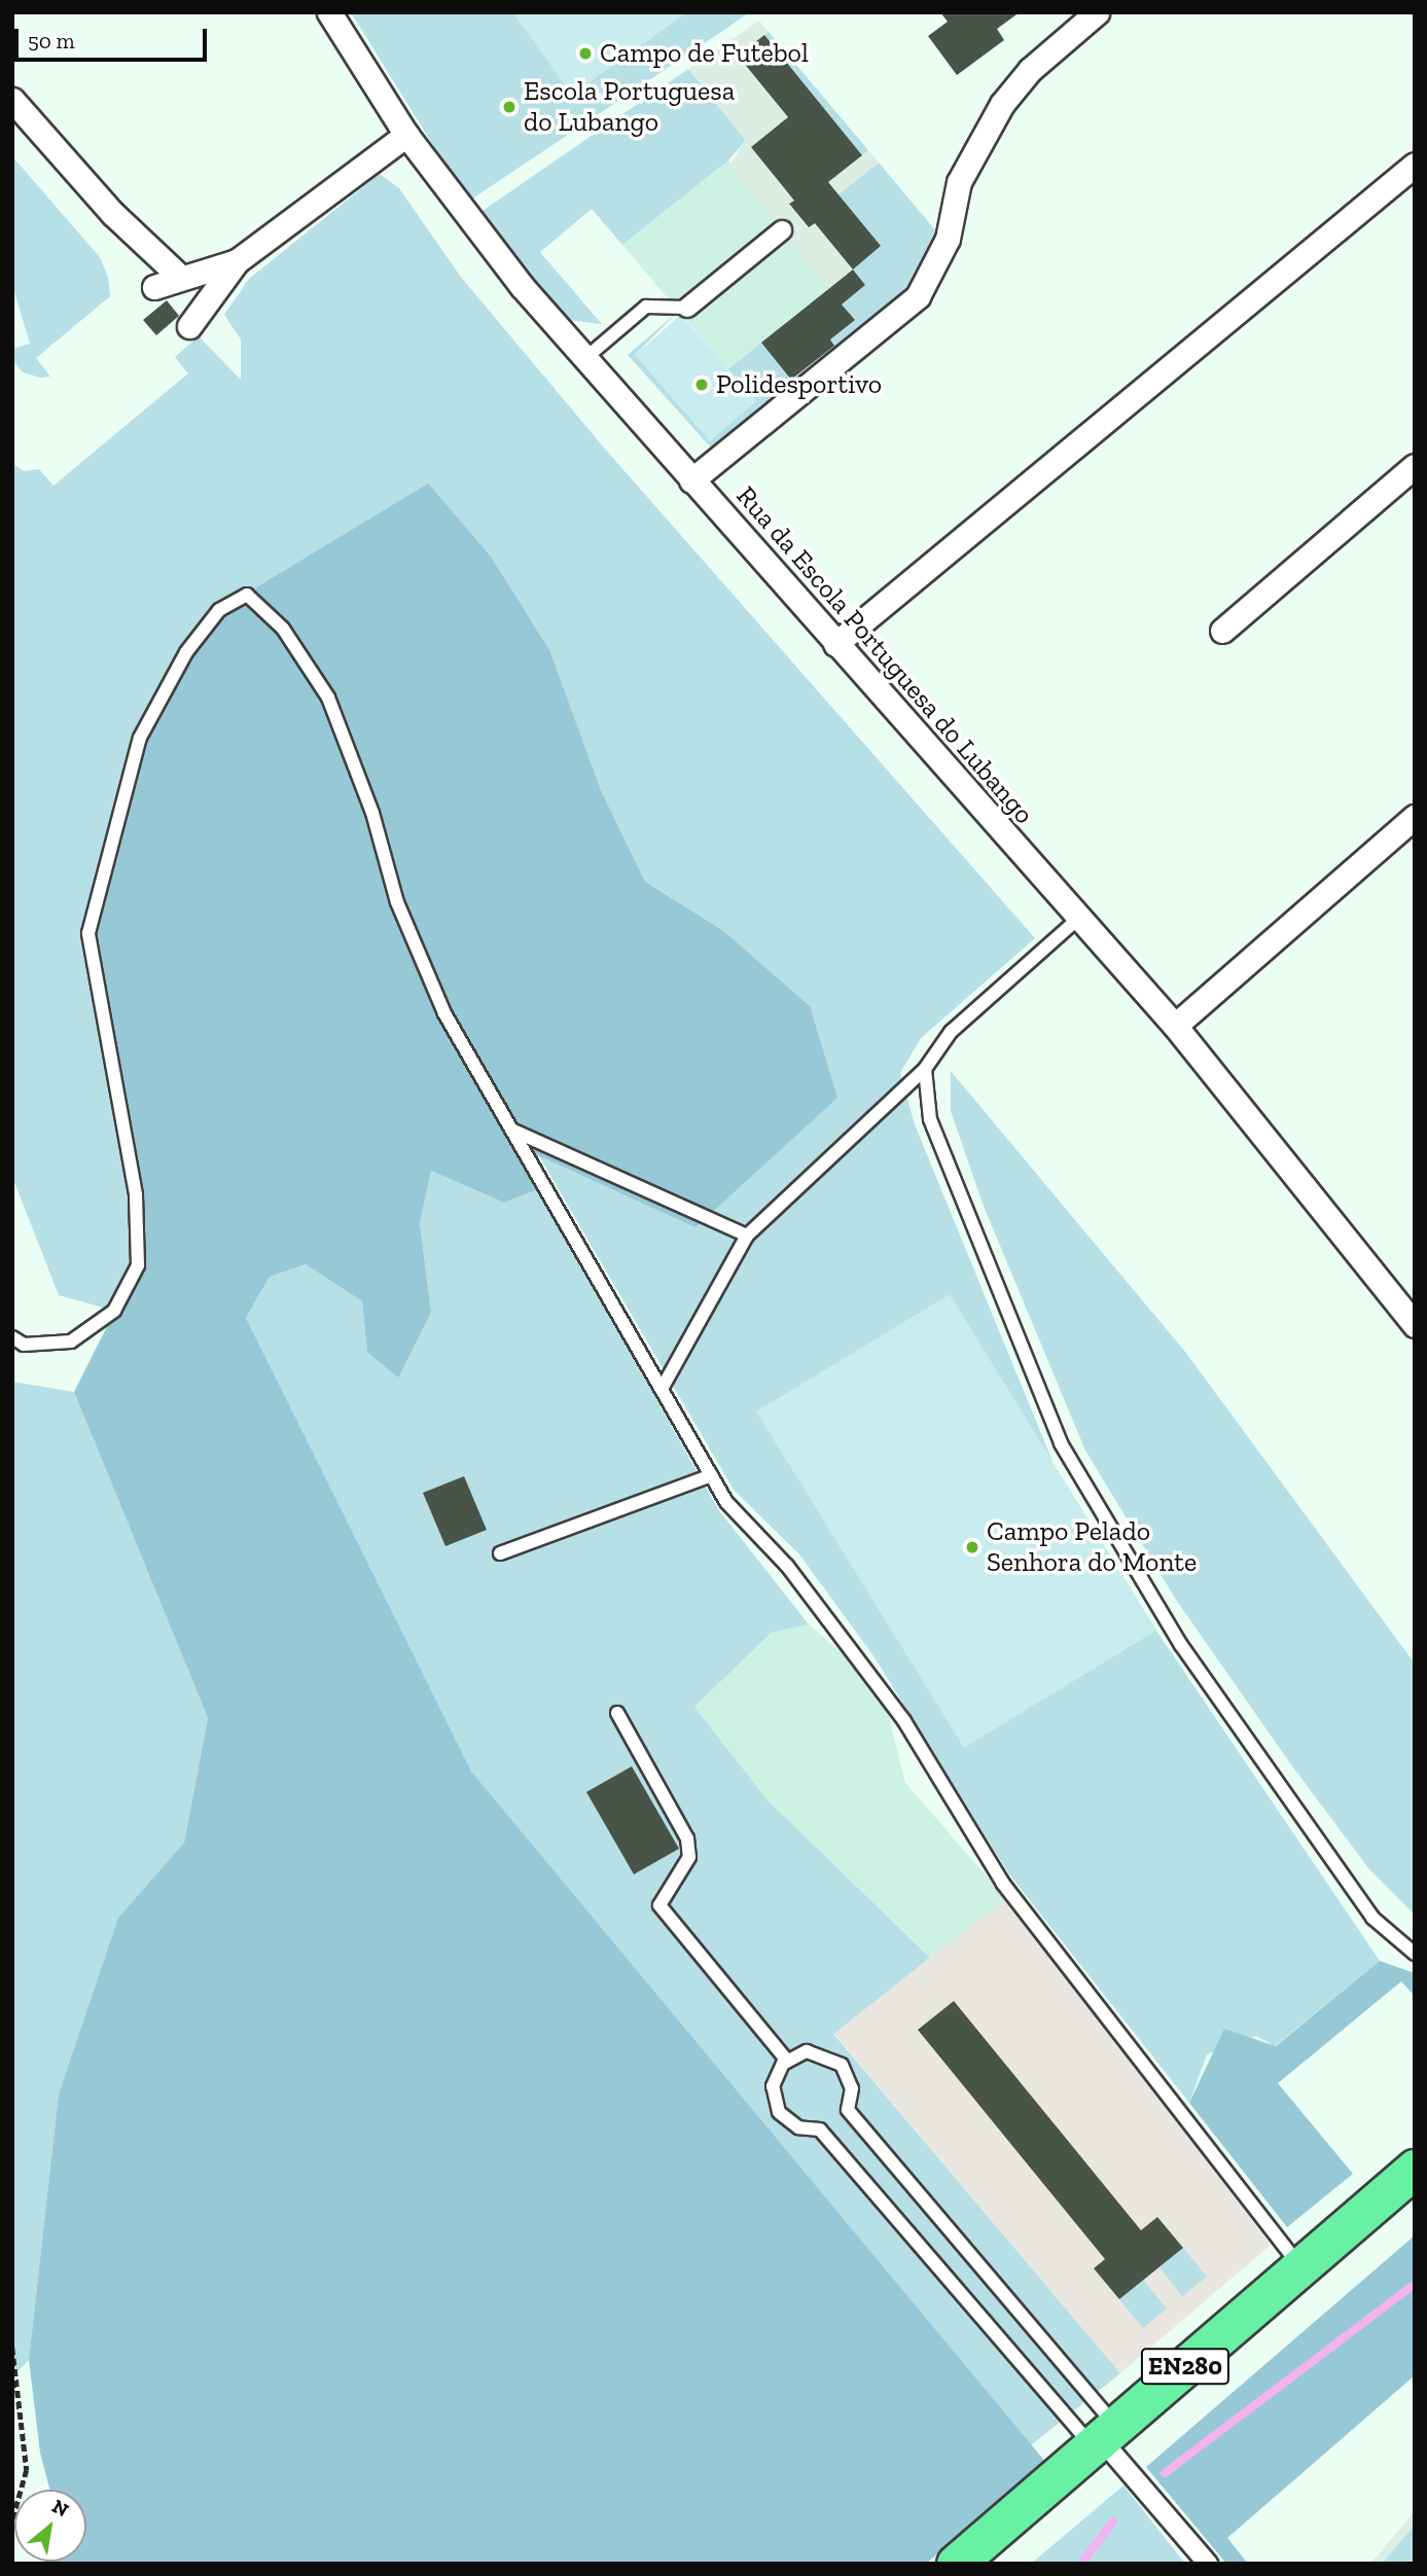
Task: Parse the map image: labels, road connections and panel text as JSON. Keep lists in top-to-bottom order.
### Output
{
  "streets": {
    "main road": ["EN280"],
    "street": ["Rua da Escola Portuguesa do Lubango"]
  },
  "places": [
    "Campo de Futebol",
    "Escola Portuguesa do Lubango",
    "Polidesportivo",
    "Campo Pelado Senhora do Monte"
  ],
  "scale_bar": "50 m",
  "north": "top right"
}
